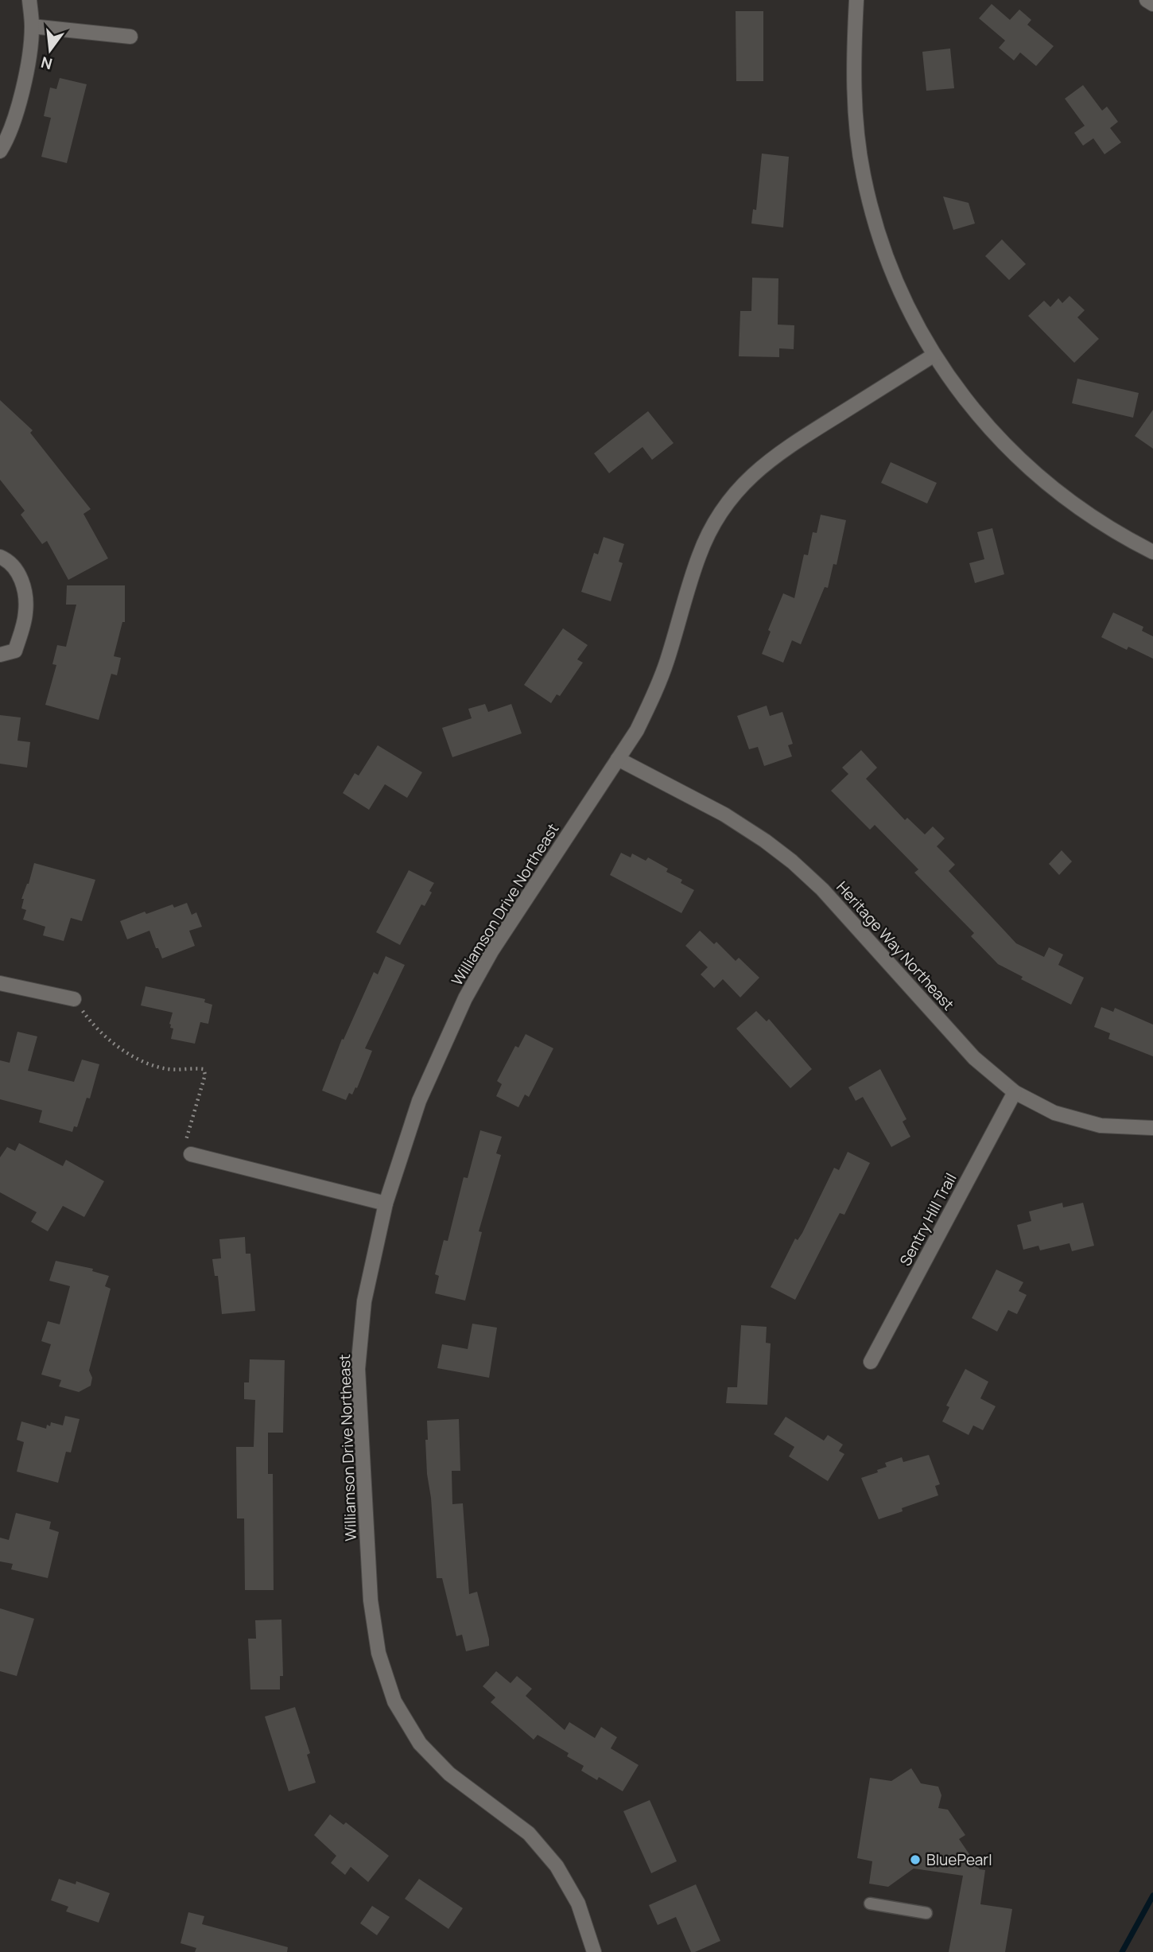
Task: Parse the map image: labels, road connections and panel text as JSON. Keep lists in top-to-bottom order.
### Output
{
  "streets": {
    "street": ["Williamson Drive Northeast", "Heritage Way Northeast", "Sentry Hill Trail"]
  },
  "crossings": [
    ["Williamson Drive Northeast", "Heritage Way Northeast"],
    ["Heritage Way Northeast", "Sentry Hill Trail"]
  ],
  "places": ["BluePearl"],
  "north": "bottom"
}
